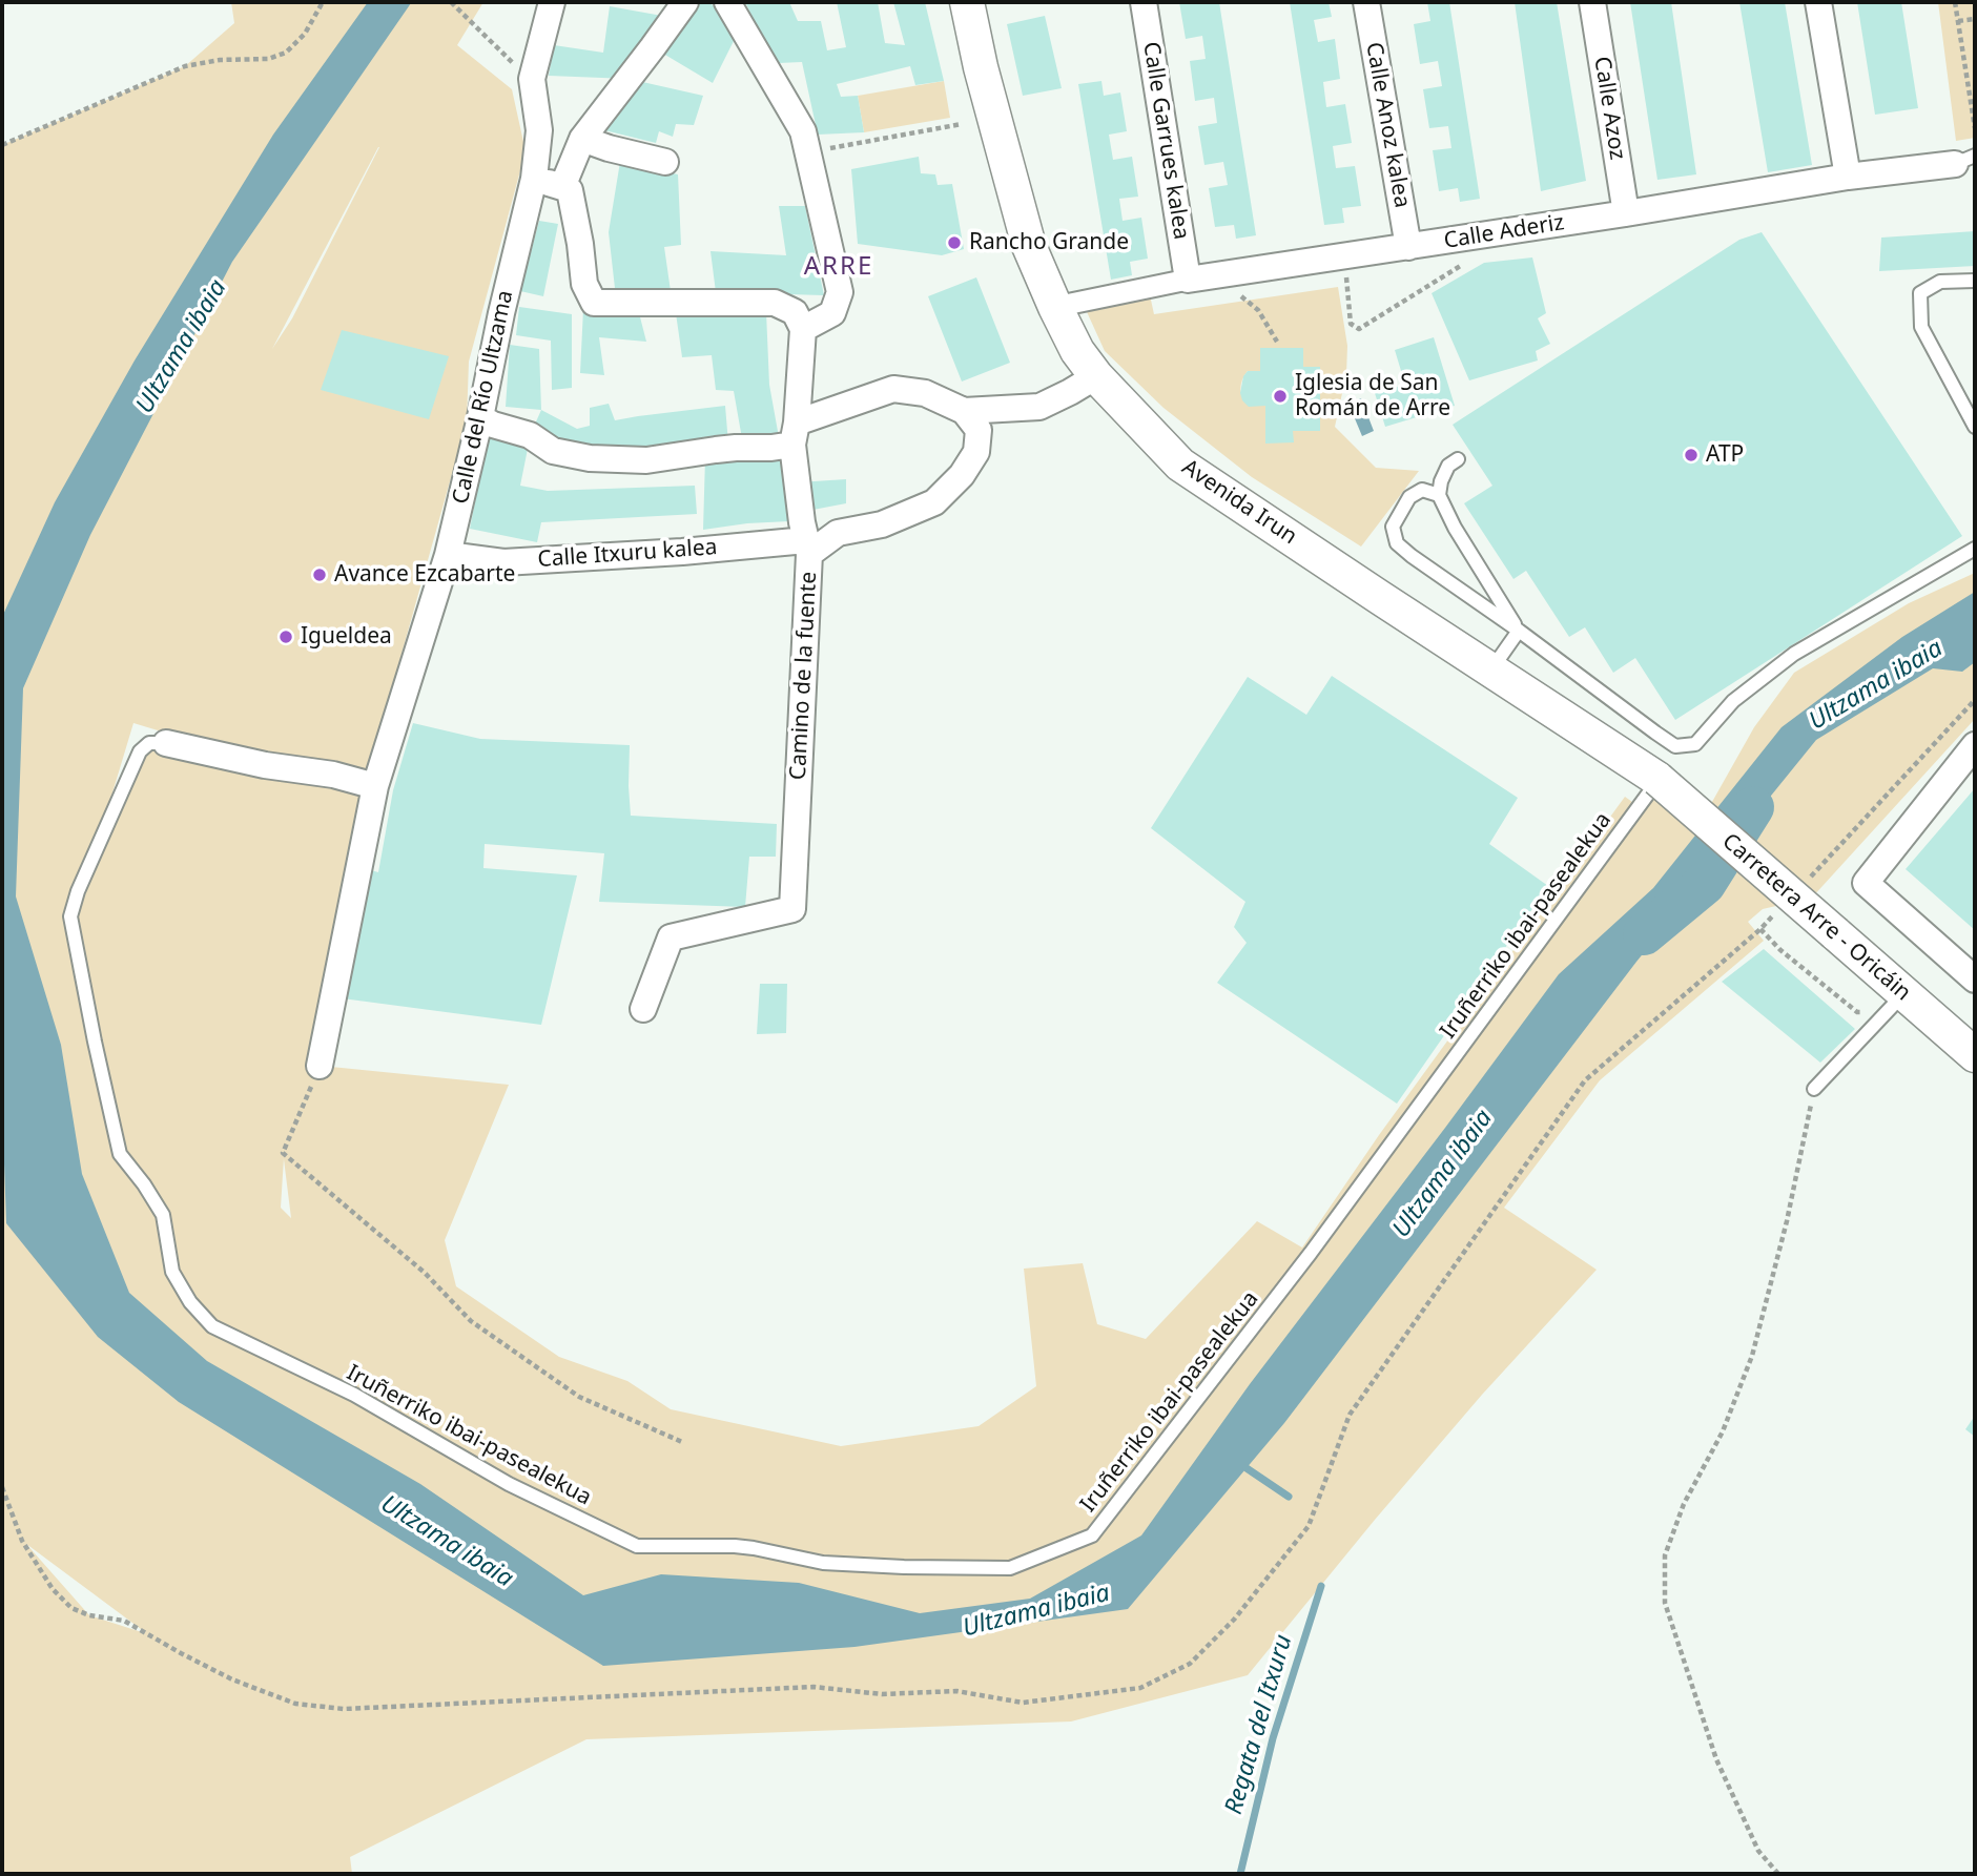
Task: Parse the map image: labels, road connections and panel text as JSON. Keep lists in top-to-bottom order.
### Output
{
  "streets": {
    "street": [
      "Calle Azoz",
      "Calle Anoz kalea",
      "Calle Garrues kalea",
      "Calle Aderiz",
      "Calle del Río Ultzama",
      "Avenida Irun",
      "Calle Itxuru kalea",
      "Camino de la fuente",
      "Carretera Arre - Oricáin"
    ],
    "lane": ["Iruñerriko ibai-pasealekua"]
  },
  "crossings": [
    ["Calle Azoz", "Calle Aderiz"],
    ["Calle Anoz kalea", "Calle Aderiz"],
    ["Calle Garrues kalea", "Calle Aderiz"],
    ["Calle Aderiz", "Avenida Irun"],
    ["Calle del Río Ultzama", "Calle Itxuru kalea"],
    ["Avenida Irun", "Carretera Arre - Oricáin"],
    ["Avenida Irun", "Iruñerriko ibai-pasealekua"],
    ["Calle Itxuru kalea", "Camino de la fuente"],
    ["Carretera Arre - Oricáin", "Iruñerriko ibai-pasealekua"]
  ],
  "districts": ["ARRE"],
  "water": ["Ultzama ibaia", "Regata del Itxuru"],
  "places": [
    "Rancho Grande",
    "Iglesia de San Román de Arre",
    "ATP",
    "Avance Ezcabarte",
    "Igueldea"
  ]
}
